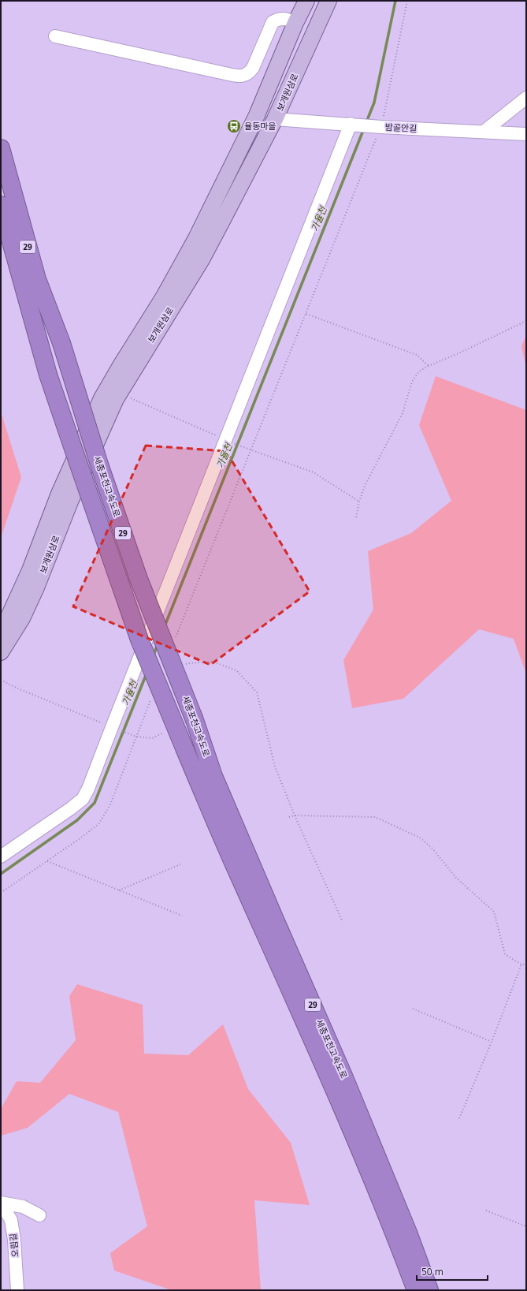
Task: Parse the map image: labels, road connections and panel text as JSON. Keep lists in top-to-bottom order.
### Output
{
  "streets": {
    "highway": ["29", "세종포천고속도로"],
    "main road": ["보개원삼로"],
    "street": ["밤골안길", "오림길"]
  },
  "crossings": [
    ["보개원삼로", "밤골안길"]
  ],
  "water": ["가율천"],
  "places": {
    "bus stop": ["율동마을"]
  },
  "scale_bar": "50 m"
}
